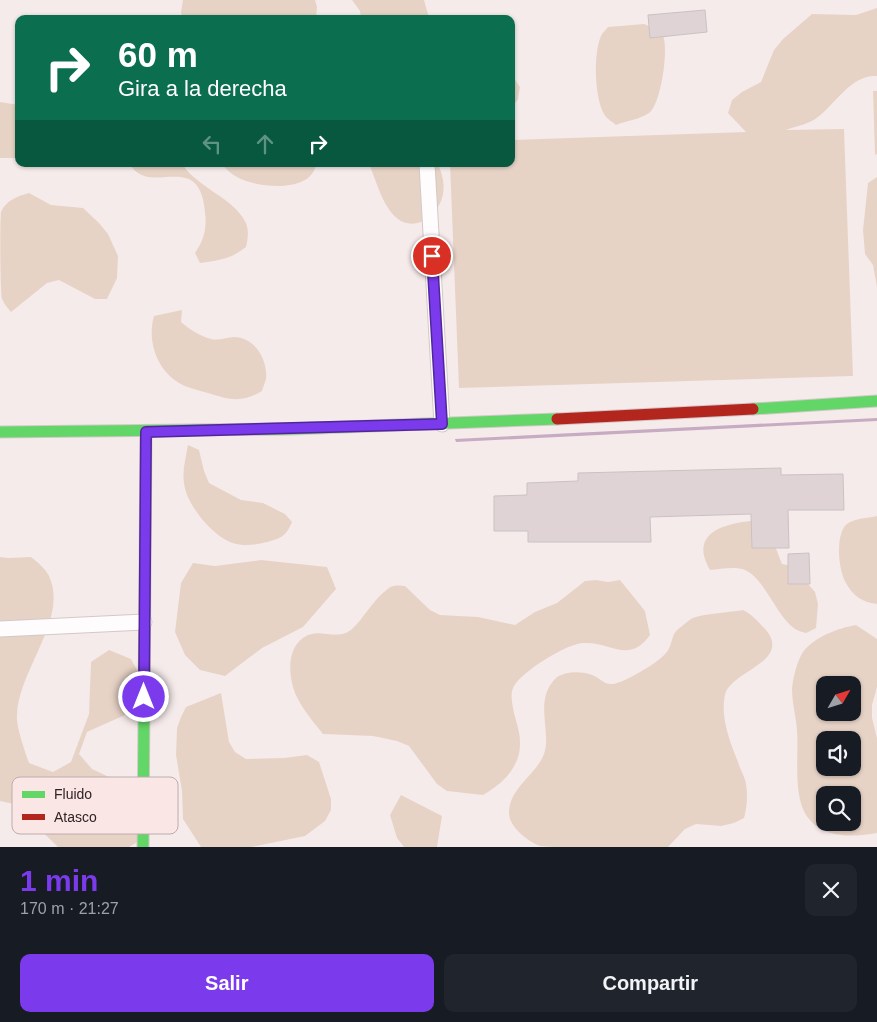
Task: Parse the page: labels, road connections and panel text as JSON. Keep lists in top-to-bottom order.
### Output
{
  "legend": ["Fluido", "Atasco"],
  "north": "top right",
  "page": {
    "turn": ["60 m", "Gira a la derecha"],
    "heading": ["1 min", "170 m · 21:27"],
    "buttons": ["Salir", "Compartir"]
  }
}
